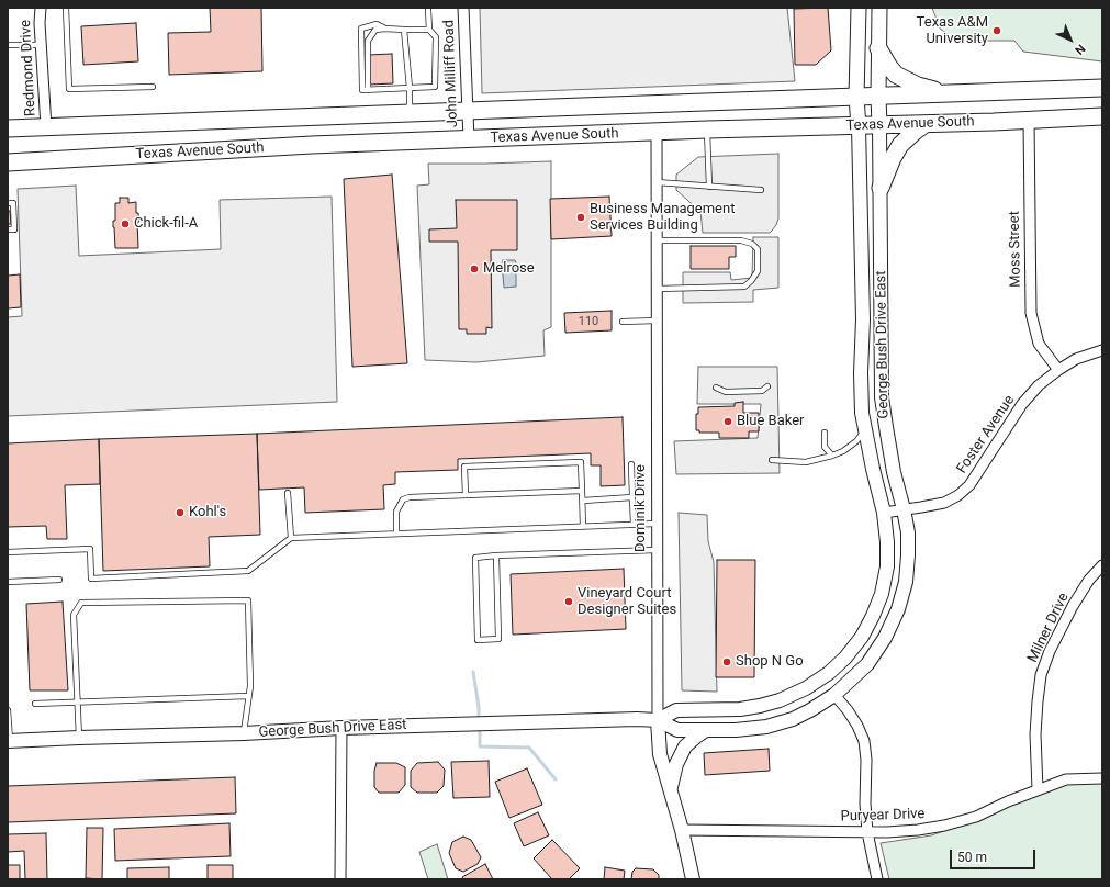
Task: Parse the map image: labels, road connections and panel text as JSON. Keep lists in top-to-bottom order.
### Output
{
  "streets": {
    "main road": ["Texas Avenue South", "George Bush Drive East"],
    "street": [
      "Redmond Drive",
      "John Milliff Road",
      "Moss Street",
      "Foster Avenue",
      "Dominik Drive",
      "Milner Drive",
      "Puryear Drive"
    ]
  },
  "crossings": [
    ["Redmond Drive", "Texas Avenue South"],
    ["John Milliff Road", "Texas Avenue South"],
    ["Texas Avenue South", "Moss Street"],
    ["Texas Avenue South", "George Bush Drive East"],
    ["Texas Avenue South", "Dominik Drive"],
    ["Moss Street", "Foster Avenue"],
    ["George Bush Drive East", "Foster Avenue"],
    ["George Bush Drive East", "Dominik Drive"],
    ["Dominik Drive", "Puryear Drive"],
    ["Milner Drive", "Puryear Drive"]
  ],
  "places": [
    "Texas A&M University",
    "Business Management Services Building",
    "Chick-fil-A",
    "Melrose",
    "Blue Baker",
    "Kohl's",
    "Vineyard Court Designer Suites",
    "Shop N Go"
  ],
  "house_numbers": ["110"],
  "scale_bar": "50 m",
  "north": "bottom right"
}
